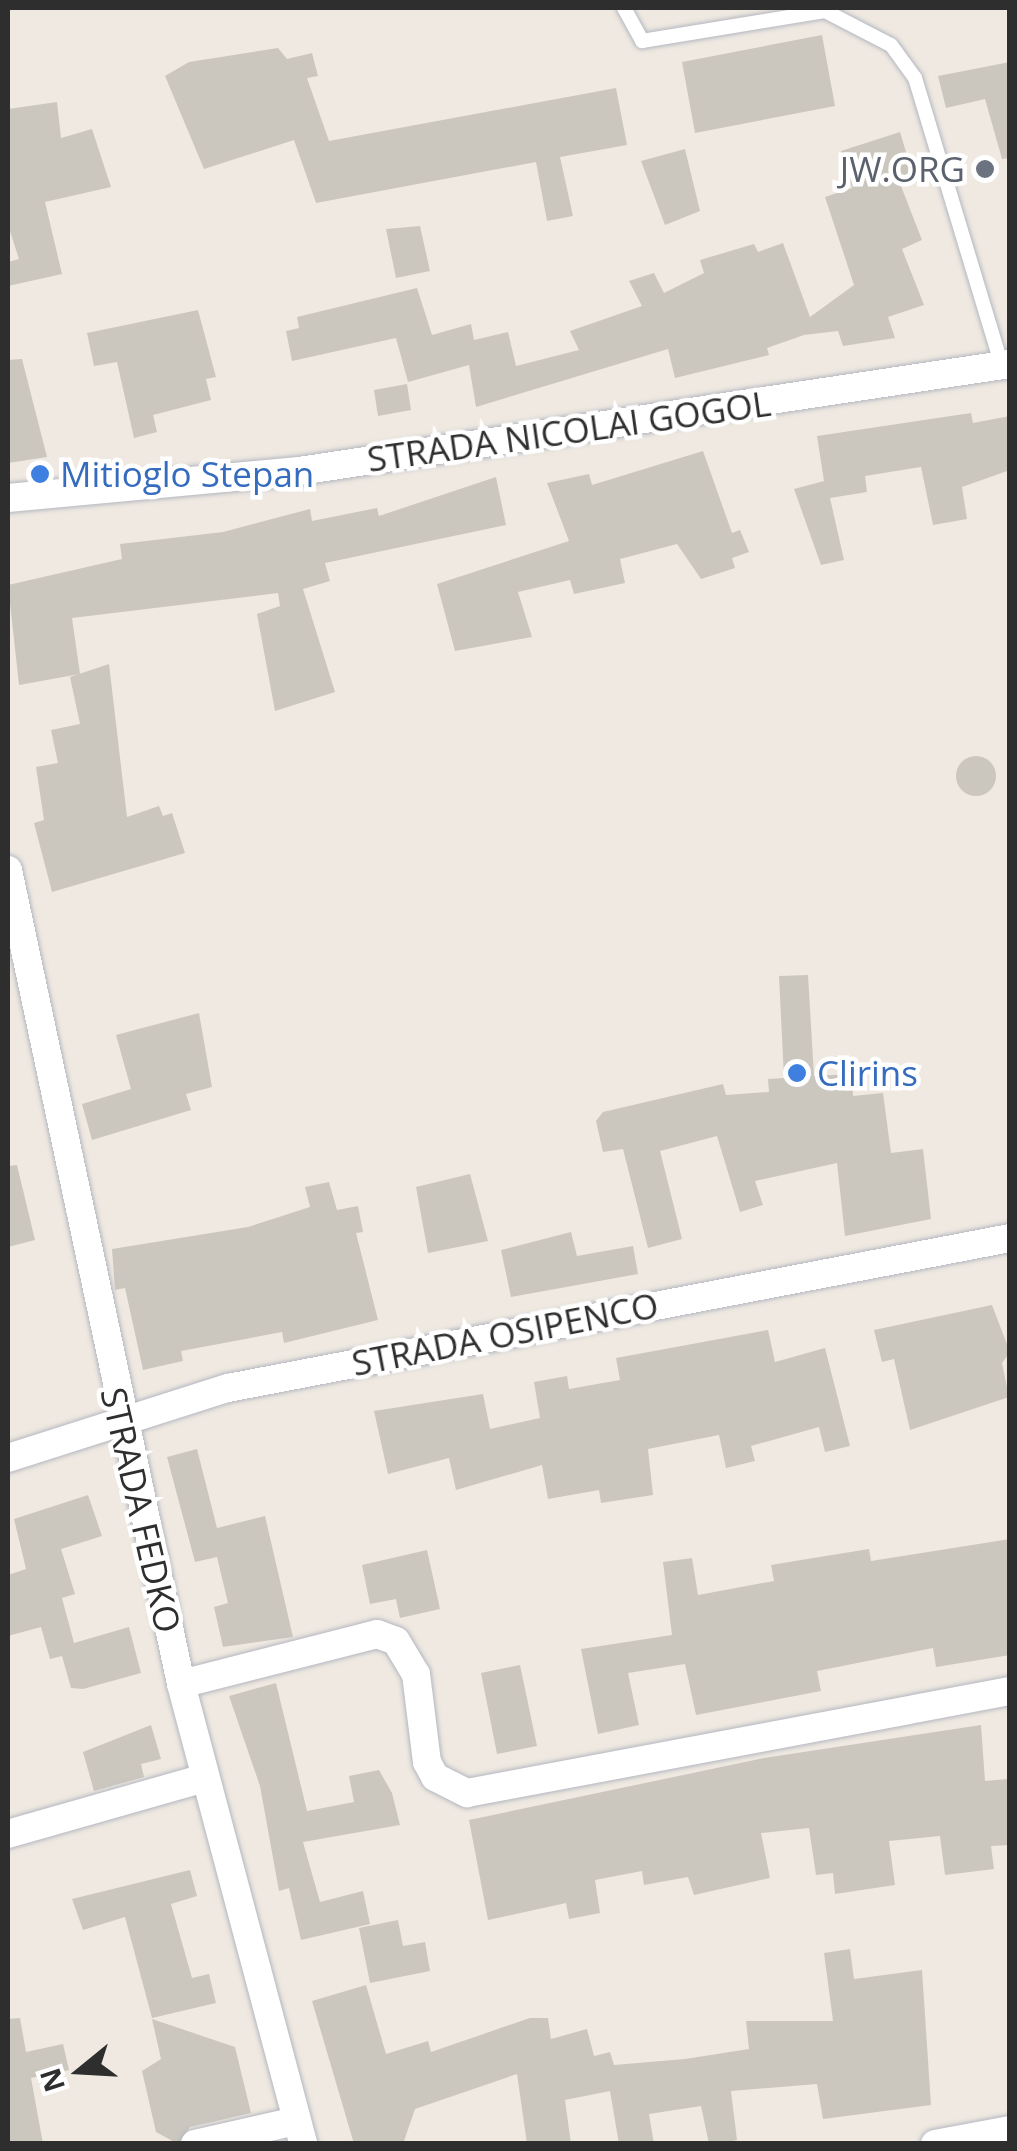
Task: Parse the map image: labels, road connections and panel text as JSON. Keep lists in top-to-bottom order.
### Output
{
  "streets": {
    "street": ["STRADA NICOLAI GOGOL", "STRADA OSIPENCO", "STRADA FEDKO"]
  },
  "crossings": [
    ["STRADA OSIPENCO", "STRADA FEDKO"]
  ],
  "places": ["JW.ORG", "Mitioglo Stepan", "Clirins"],
  "north": "left"
}
